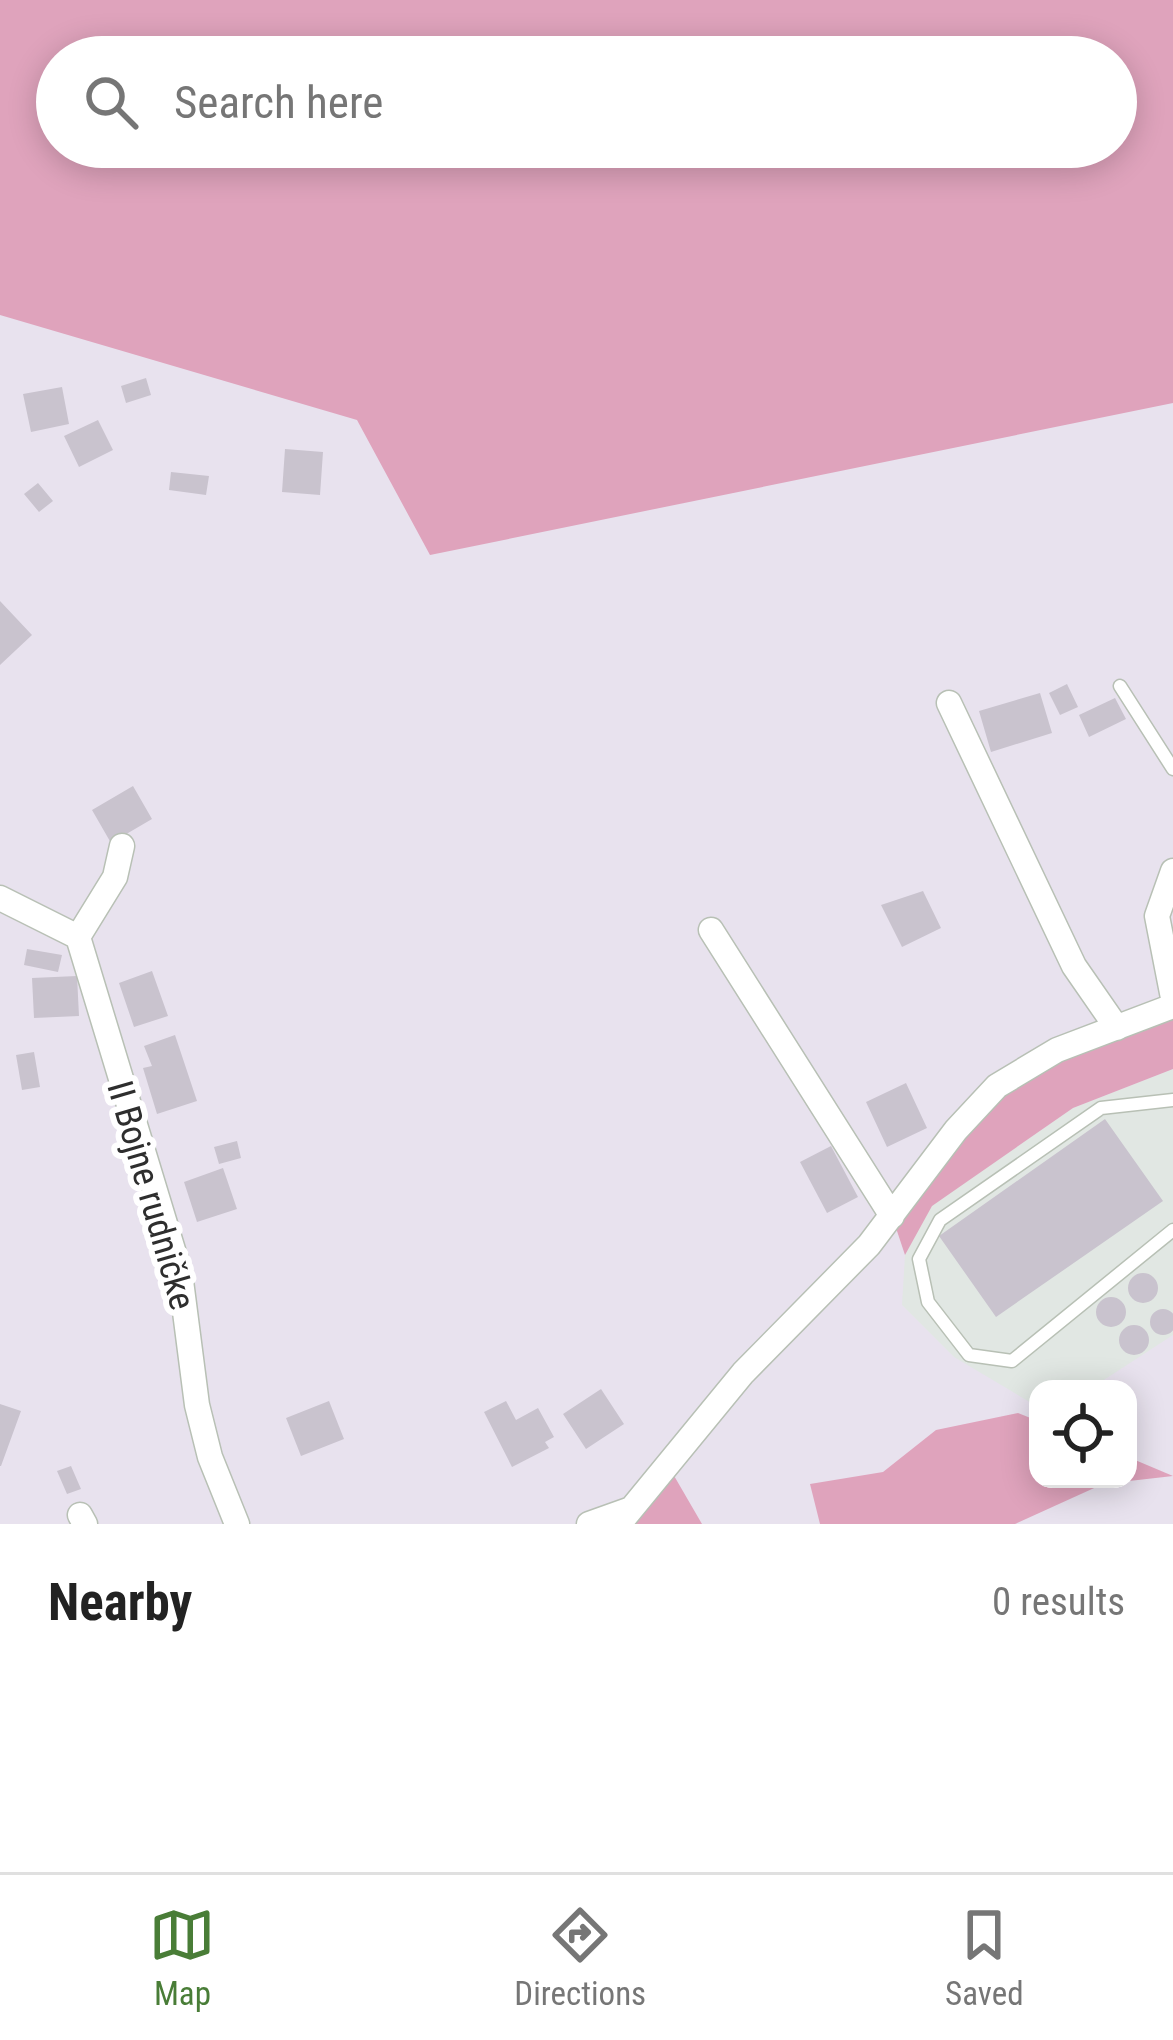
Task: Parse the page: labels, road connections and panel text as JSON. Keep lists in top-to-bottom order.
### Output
{
  "streets": {
    "street": ["II Bojne rudničke"]
  },
  "page": {
    "search": "Search here",
    "heading": ["Nearby", "0 results"],
    "nav": ["Map", "Directions", "Saved"]
  }
}
